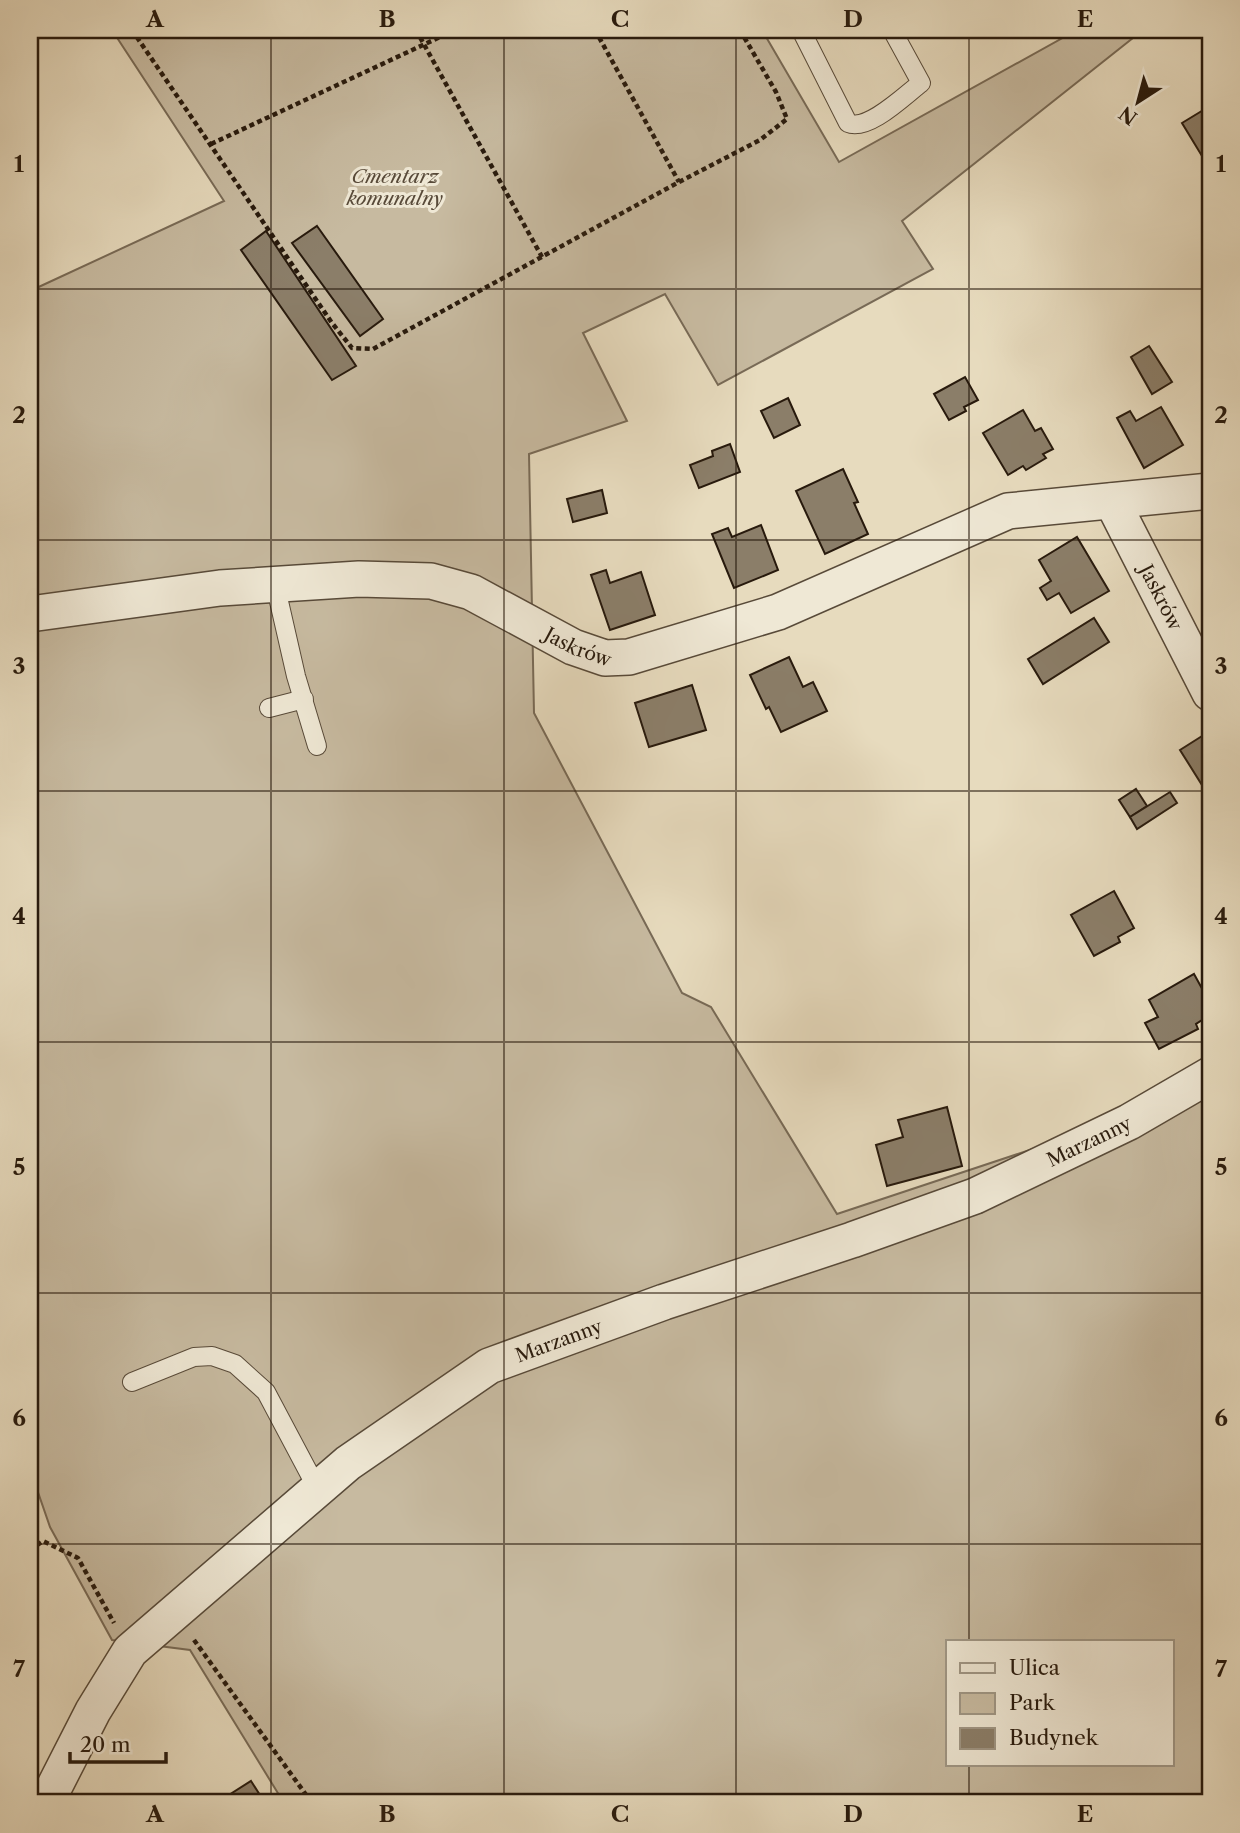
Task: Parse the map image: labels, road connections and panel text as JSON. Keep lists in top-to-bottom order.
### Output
{
  "streets": {
    "street": ["Jaskrów", "Marzanny"]
  },
  "parks": ["Cmentarz komunalny"],
  "legend": ["Ulica", "Park", "Budynek"],
  "scale_bar": "20 m",
  "north": "bottom left",
  "grid": {
    "columns": [
      "A",
      "B",
      "C",
      "D",
      "E"
    ],
    "rows": [
      "1",
      "2",
      "3",
      "4",
      "5",
      "6",
      "7"
    ]
  }
}
